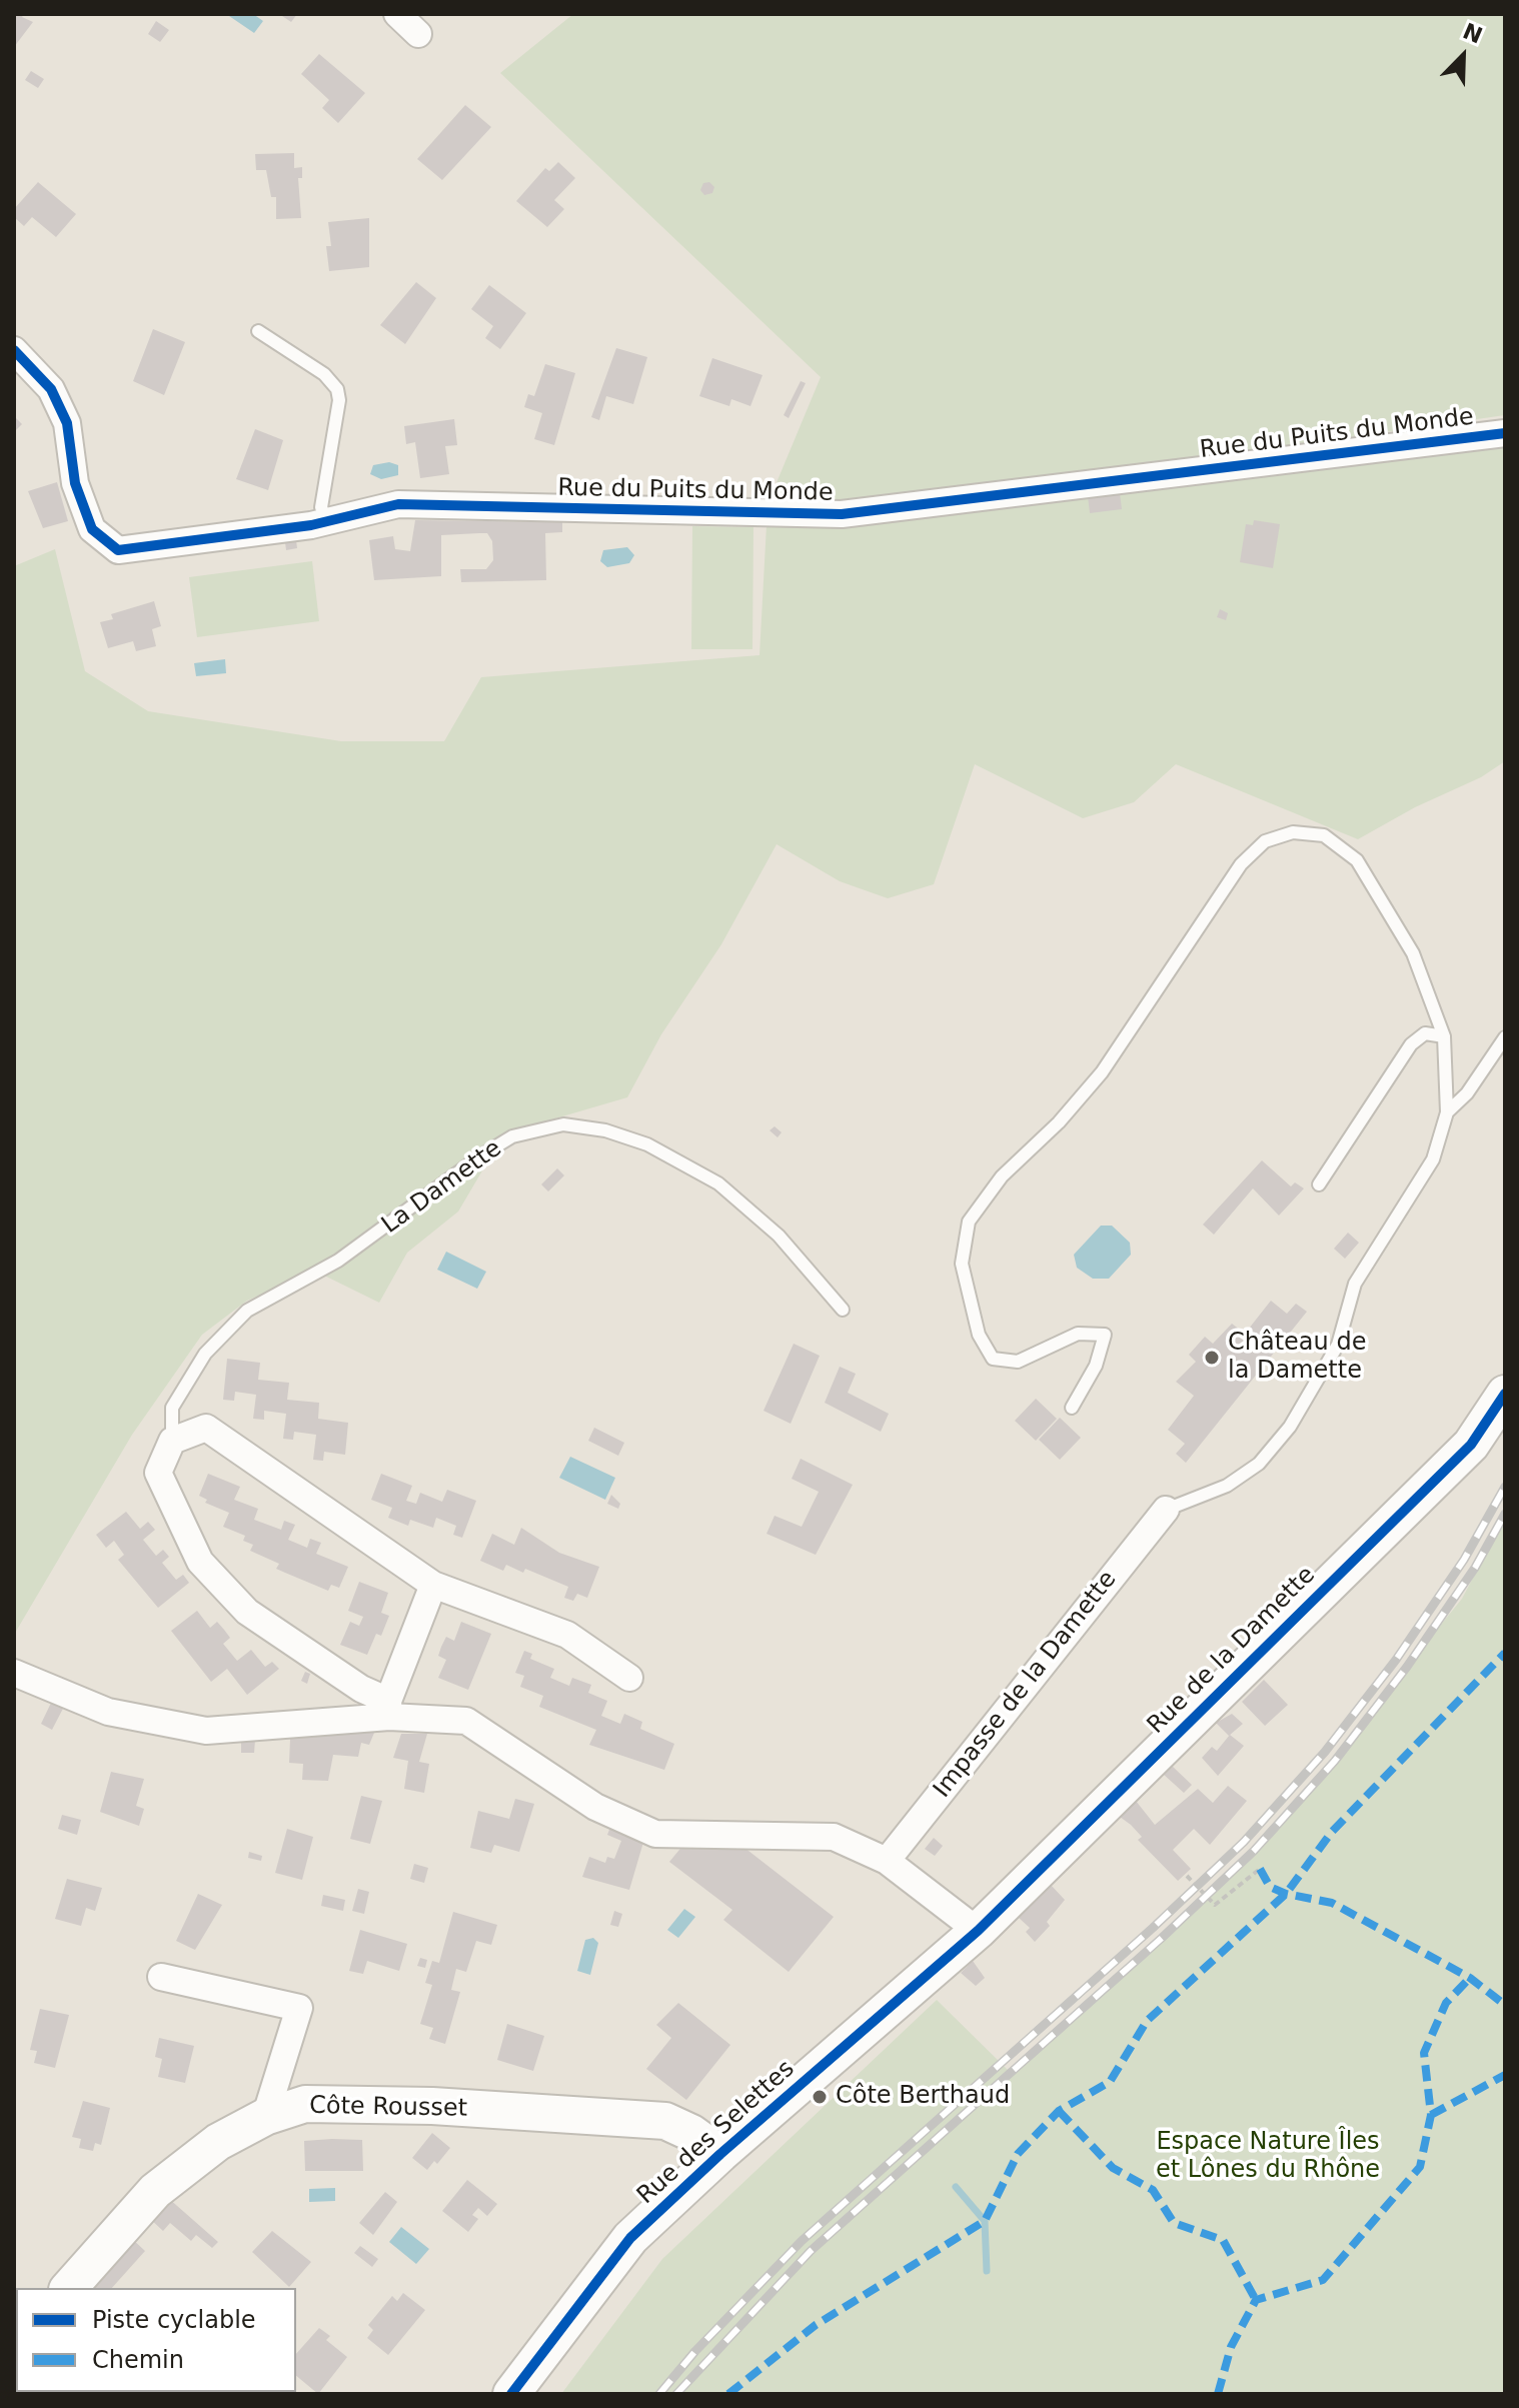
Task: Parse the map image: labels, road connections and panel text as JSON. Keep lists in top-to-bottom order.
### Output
{
  "streets": {
    "main road": ["Rue de la Damette", "Côte Rousset", "Rue des Selettes"],
    "street": ["Rue du Puits du Monde", "La Damette", "Impasse de la Damette"]
  },
  "crossings": [
    ["Rue de la Damette", "Rue des Selettes"],
    ["Côte Rousset", "Rue des Selettes"]
  ],
  "parks": ["Espace Nature Îles et Lônes du Rhône"],
  "places": ["Château de la Damette", "Côte Berthaud"],
  "legend": ["Piste cyclable", "Chemin"],
  "north": "top right"
}
